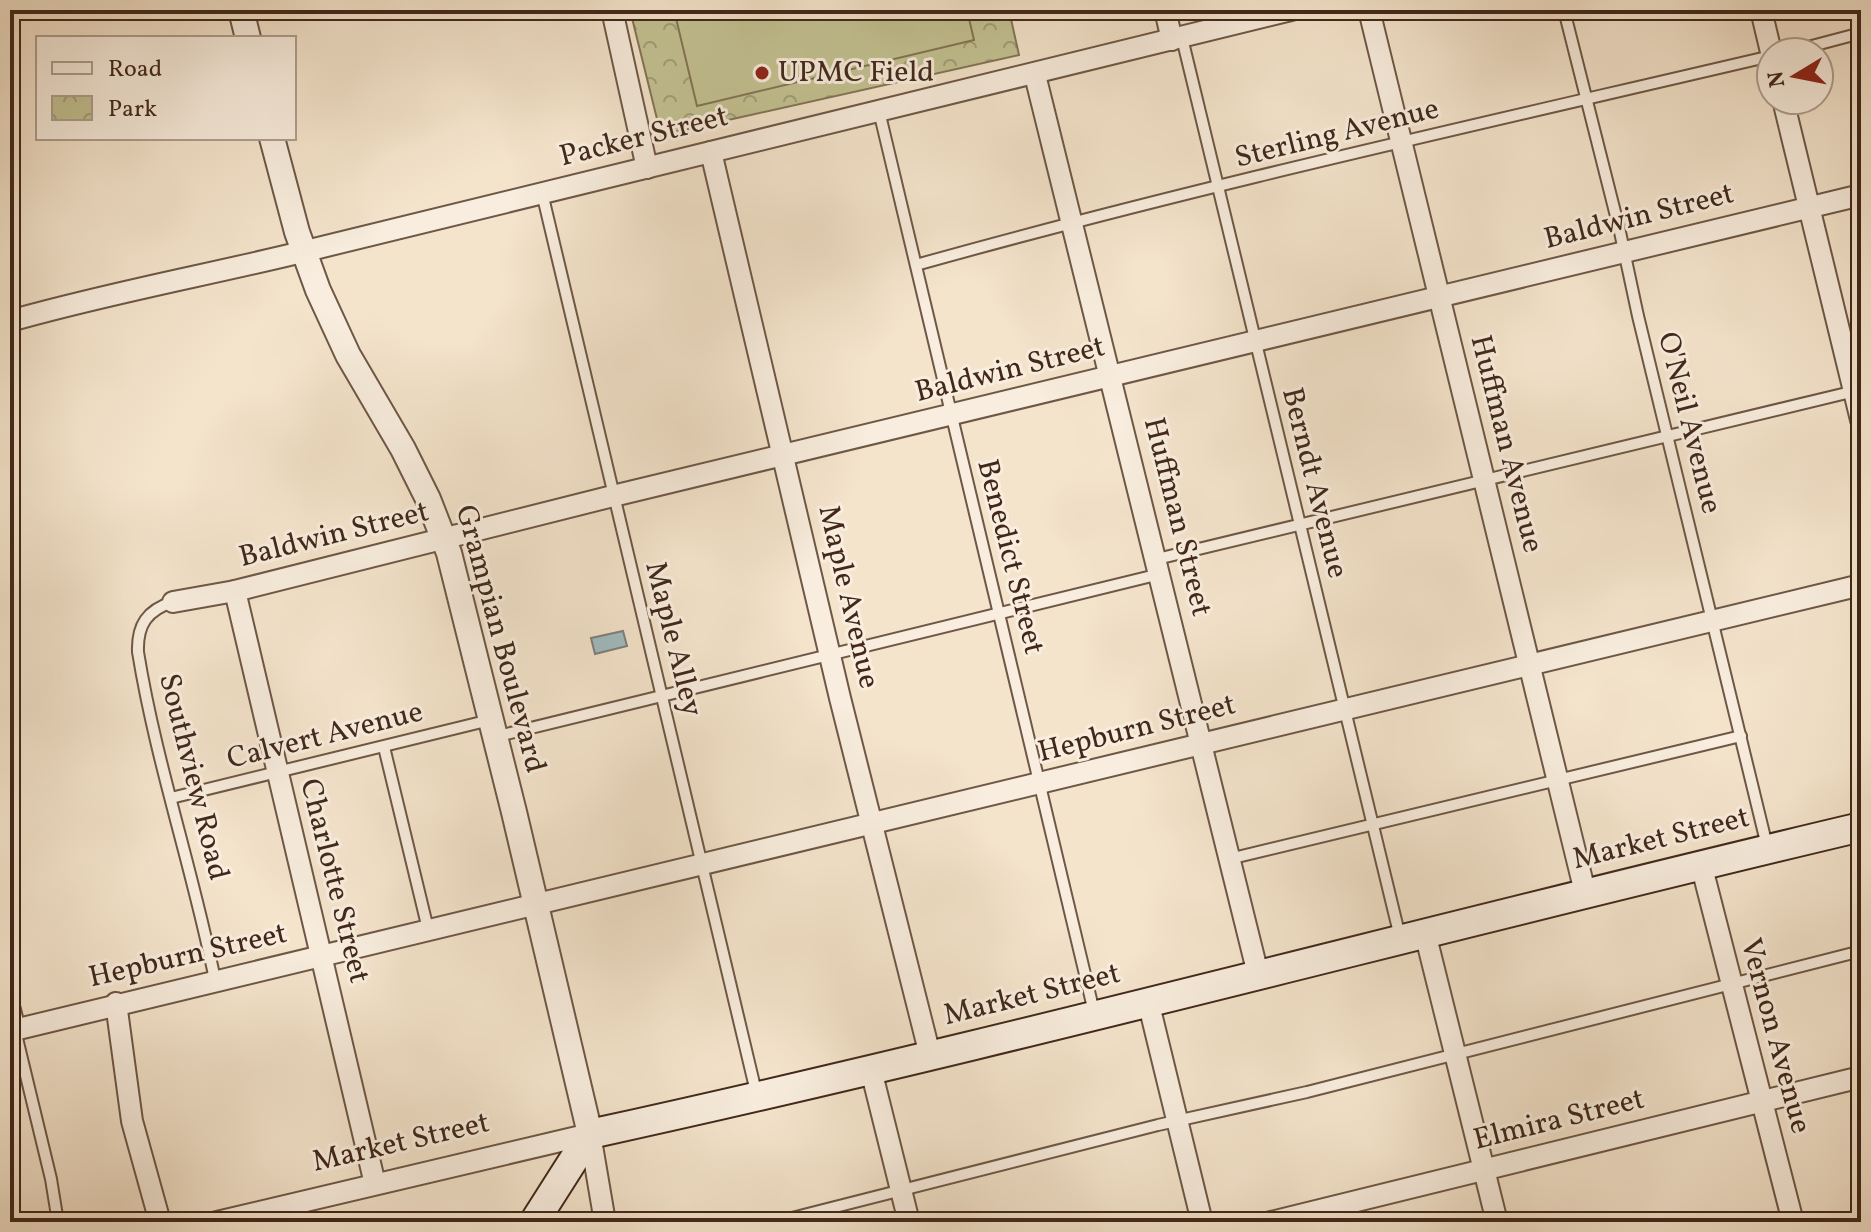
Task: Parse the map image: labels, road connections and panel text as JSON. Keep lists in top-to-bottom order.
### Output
{
  "streets": {
    "main road": ["Market Street"],
    "street": [
      "Packer Street",
      "Baldwin Street",
      "Huffman Avenue",
      "Huffman Street",
      "Maple Avenue",
      "Grampian Boulevard",
      "Hepburn Street",
      "Charlotte Street",
      "Vernon Avenue",
      "Elmira Street"
    ],
    "lane": [
      "Sterling Avenue",
      "O'Neil Avenue",
      "Berndt Avenue",
      "Benedict Street",
      "Maple Alley",
      "Calvert Avenue",
      "Southview Road"
    ]
  },
  "crossings": [
    ["Sterling Avenue", "O'Neil Avenue"],
    ["Sterling Avenue", "Huffman Avenue"],
    ["Sterling Avenue", "Berndt Avenue"],
    ["Sterling Avenue", "Huffman Street"],
    ["Sterling Avenue", "Benedict Street"],
    ["Packer Street", "Berndt Avenue"],
    ["Packer Street", "Huffman Street"],
    ["Packer Street", "Benedict Street"],
    ["Packer Street", "Maple Avenue"],
    ["Packer Street", "Grampian Boulevard"],
    ["Packer Street", "Maple Alley"],
    ["Baldwin Street", "O'Neil Avenue"],
    ["Baldwin Street", "Huffman Avenue"],
    ["Baldwin Street", "Berndt Avenue"],
    ["Baldwin Street", "Huffman Street"],
    ["Baldwin Street", "Benedict Street"],
    ["Baldwin Street", "Maple Avenue"],
    ["Baldwin Street", "Grampian Boulevard"],
    ["Baldwin Street", "Maple Alley"],
    ["Baldwin Street", "Southview Road"],
    ["Baldwin Street", "Charlotte Street"],
    ["O'Neil Avenue", "Hepburn Street"],
    ["O'Neil Avenue", "Calvert Avenue"],
    ["O'Neil Avenue", "Market Street"],
    ["Huffman Avenue", "Hepburn Street"],
    ["Huffman Avenue", "Calvert Avenue"],
    ["Huffman Avenue", "Market Street"],
    ["Berndt Avenue", "Hepburn Street"],
    ["Berndt Avenue", "Calvert Avenue"],
    ["Berndt Avenue", "Market Street"],
    ["Huffman Street", "Hepburn Street"],
    ["Huffman Street", "Calvert Avenue"],
    ["Huffman Street", "Market Street"],
    ["Benedict Street", "Hepburn Street"],
    ["Benedict Street", "Calvert Avenue"],
    ["Benedict Street", "Market Street"],
    ["Maple Avenue", "Hepburn Street"],
    ["Maple Avenue", "Calvert Avenue"],
    ["Maple Avenue", "Market Street"],
    ["Grampian Boulevard", "Hepburn Street"],
    ["Grampian Boulevard", "Calvert Avenue"],
    ["Grampian Boulevard", "Market Street"],
    ["Maple Alley", "Hepburn Street"],
    ["Maple Alley", "Calvert Avenue"],
    ["Maple Alley", "Market Street"],
    ["Hepburn Street", "Southview Road"],
    ["Hepburn Street", "Charlotte Street"],
    ["Calvert Avenue", "Southview Road"],
    ["Calvert Avenue", "Charlotte Street"],
    ["Market Street", "Charlotte Street"],
    ["Market Street", "Vernon Avenue"],
    ["Vernon Avenue", "Elmira Street"]
  ],
  "places": ["UPMC Field"],
  "legend": ["Road", "Park"],
  "north": "left"
}
